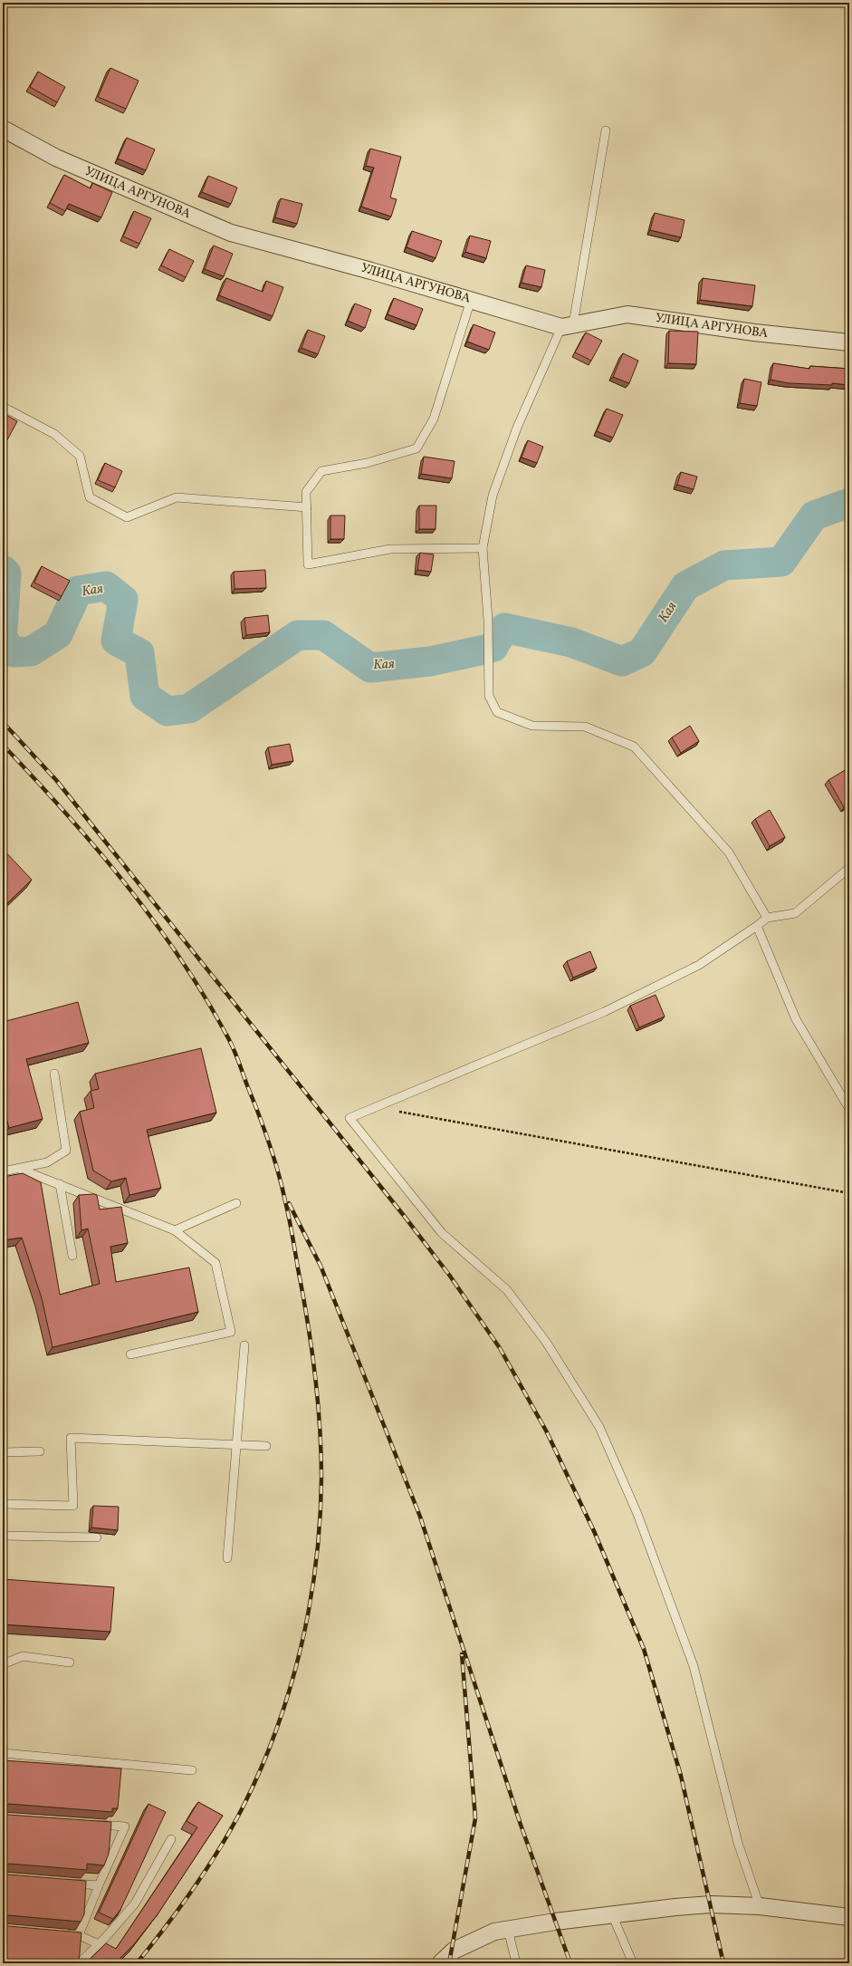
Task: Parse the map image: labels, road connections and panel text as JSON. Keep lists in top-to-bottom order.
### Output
{
  "streets": {
    "street": ["УЛИЦА АРГУНОВА"]
  },
  "water": ["Кая"]
}
